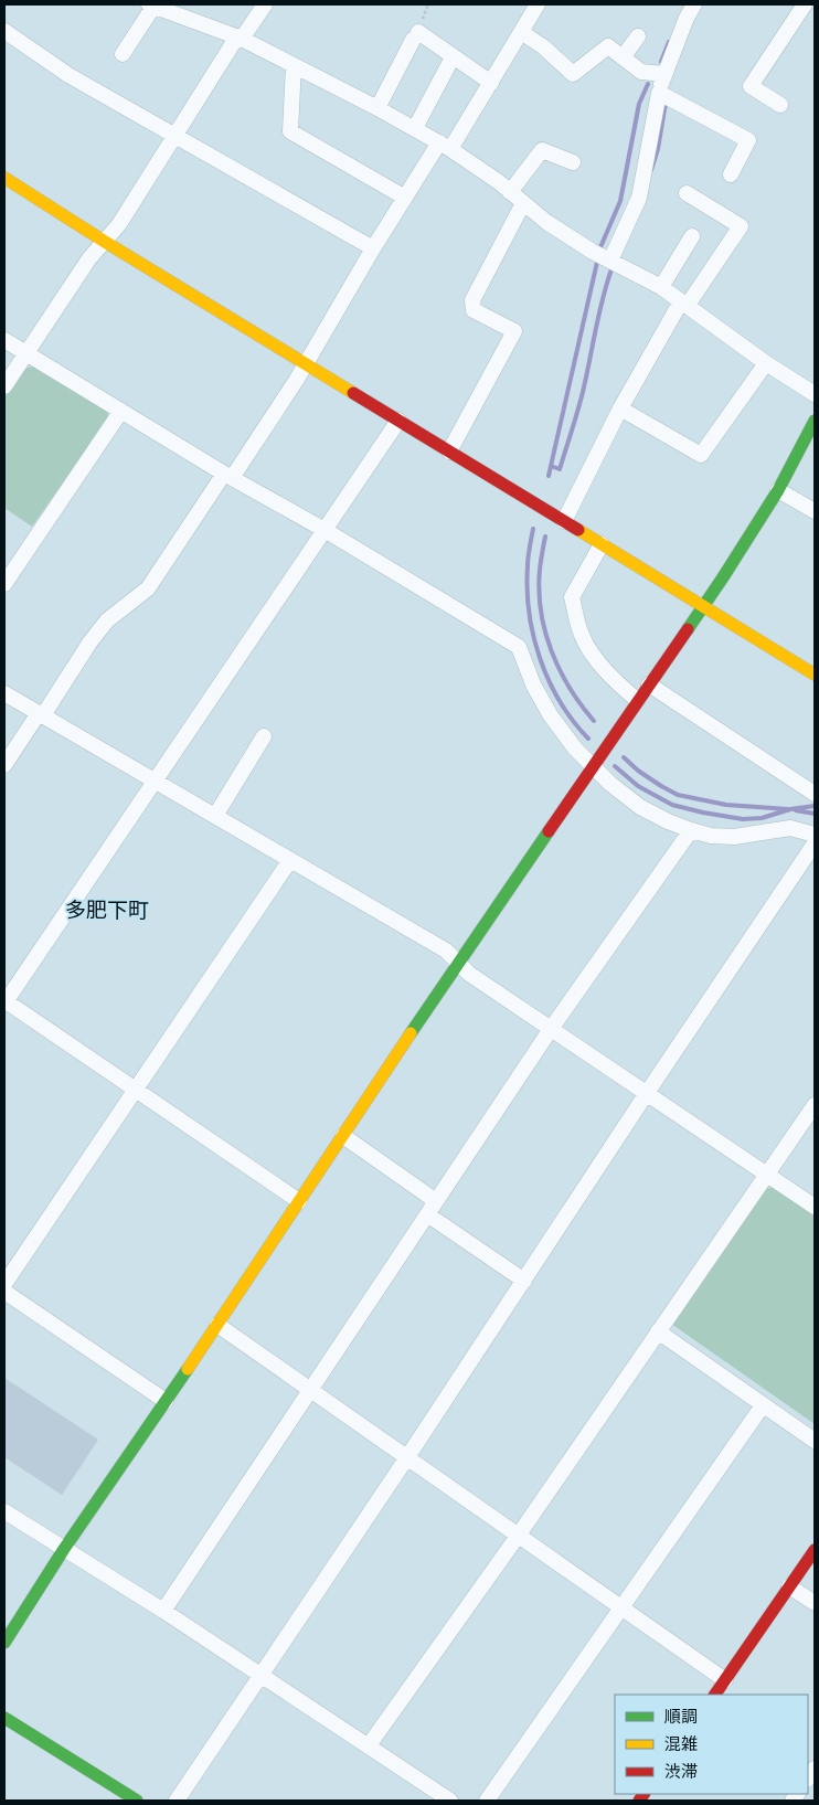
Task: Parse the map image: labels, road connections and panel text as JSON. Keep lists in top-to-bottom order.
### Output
{
  "districts": ["多肥下町"],
  "legend": ["順調", "混雑", "渋滞"]
}
